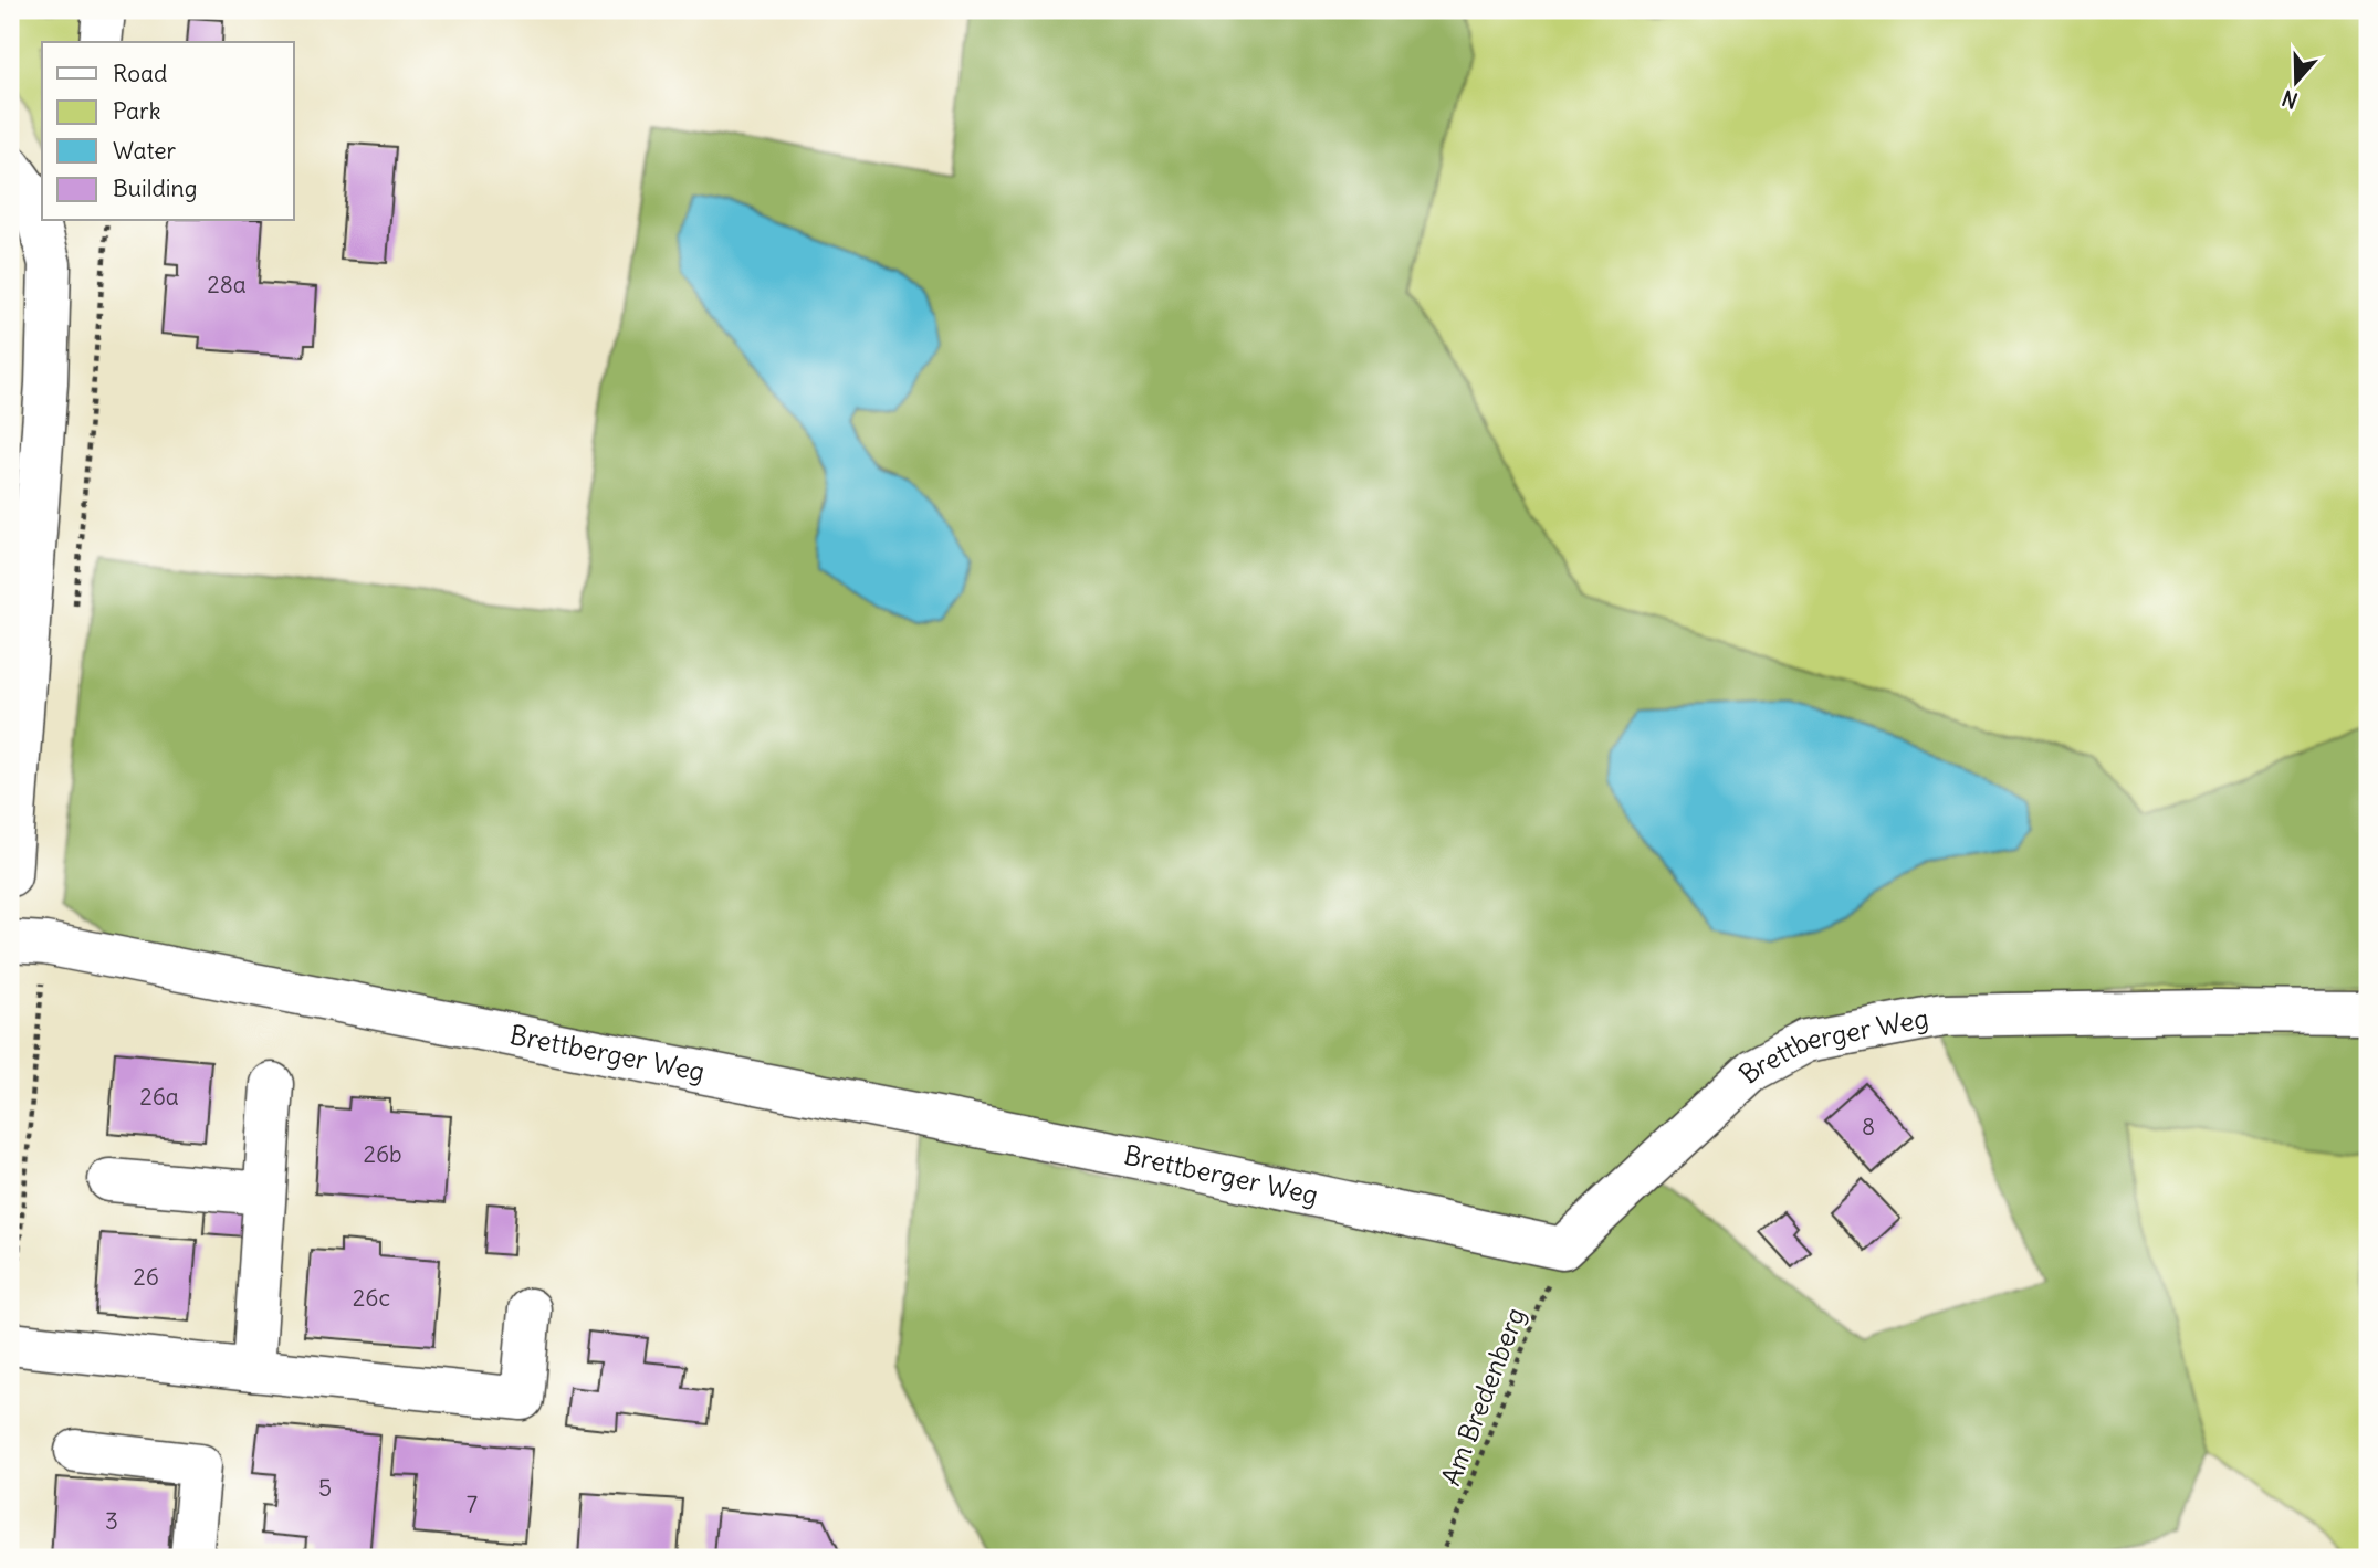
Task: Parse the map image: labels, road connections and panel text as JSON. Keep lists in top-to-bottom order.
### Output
{
  "streets": {
    "street": ["Brettberger Weg"],
    "path": ["Am Bredenberg"]
  },
  "crossings": [
    ["Brettberger Weg", "Am Bredenberg"]
  ],
  "house_numbers": [
    "28a",
    "26a",
    "8",
    "26b",
    "26",
    "26c",
    "5",
    "7",
    "3"
  ],
  "legend": [
    "Road",
    "Park",
    "Water",
    "Building"
  ],
  "north": "bottom"
}
